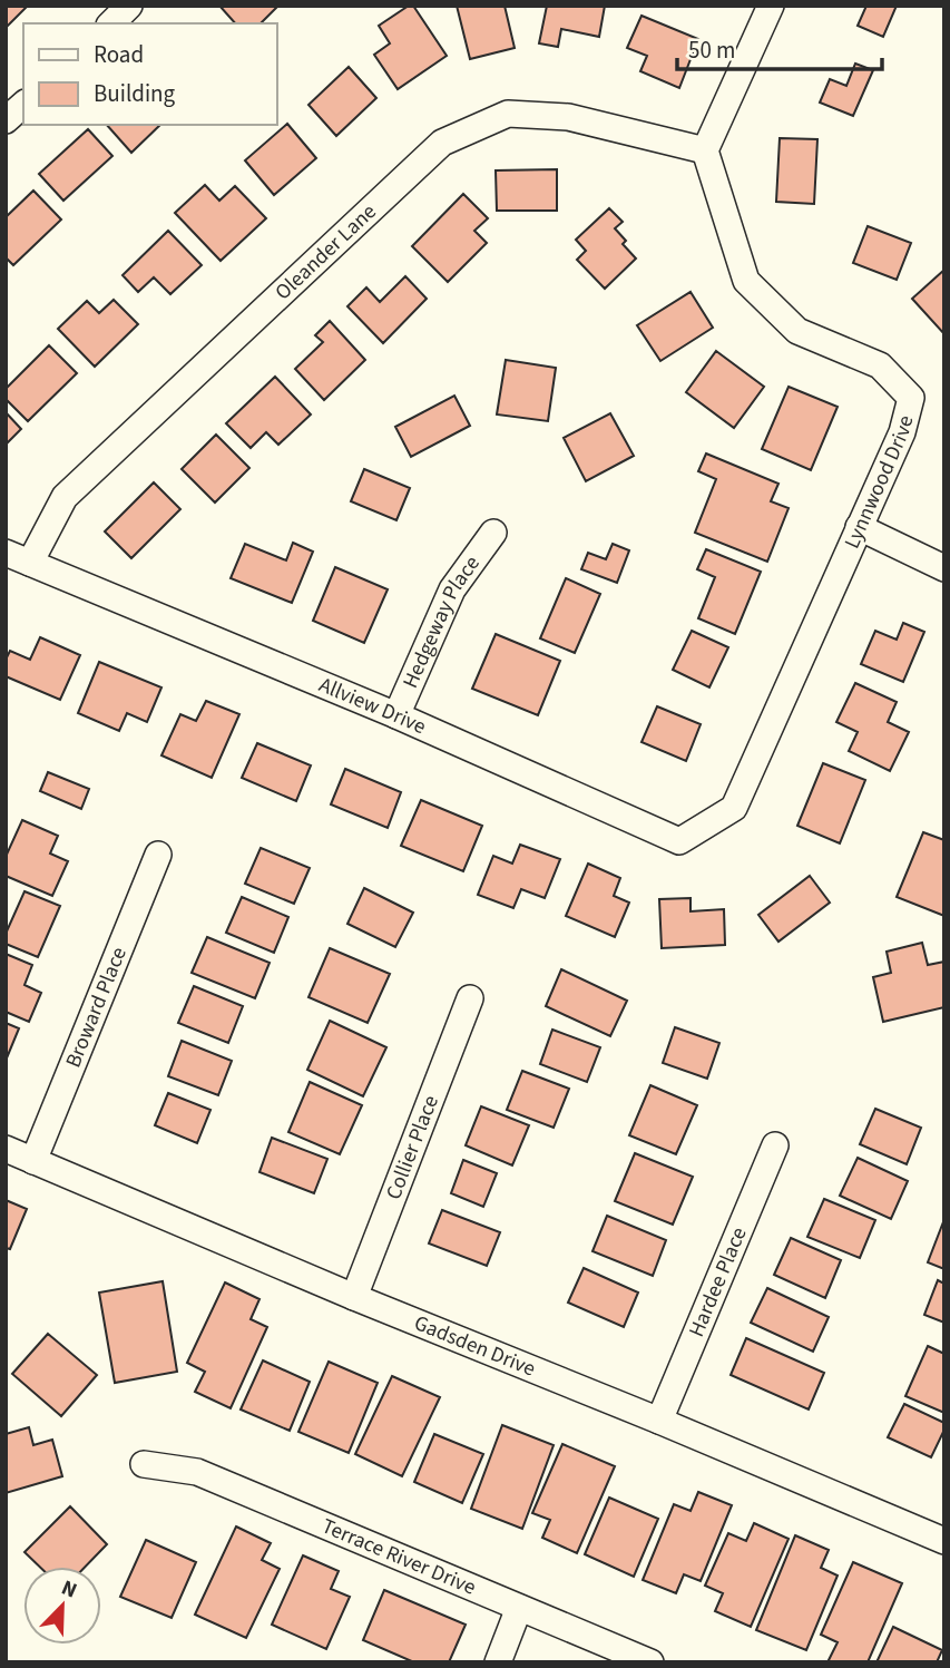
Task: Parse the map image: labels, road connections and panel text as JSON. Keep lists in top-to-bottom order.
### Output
{
  "streets": {
    "street": [
      "Oleander Lane",
      "Lynnwood Drive",
      "Hedgeway Place",
      "Allview Drive",
      "Broward Place",
      "Collier Place",
      "Hardee Place",
      "Gadsden Drive",
      "Terrace River Drive"
    ]
  },
  "crossings": [
    ["Oleander Lane", "Lynnwood Drive"],
    ["Oleander Lane", "Allview Drive"],
    ["Lynnwood Drive", "Allview Drive"],
    ["Hedgeway Place", "Allview Drive"],
    ["Broward Place", "Gadsden Drive"],
    ["Collier Place", "Gadsden Drive"],
    ["Hardee Place", "Gadsden Drive"]
  ],
  "legend": ["Road", "Building"],
  "scale_bar": "50 m",
  "north": "top right"
}
